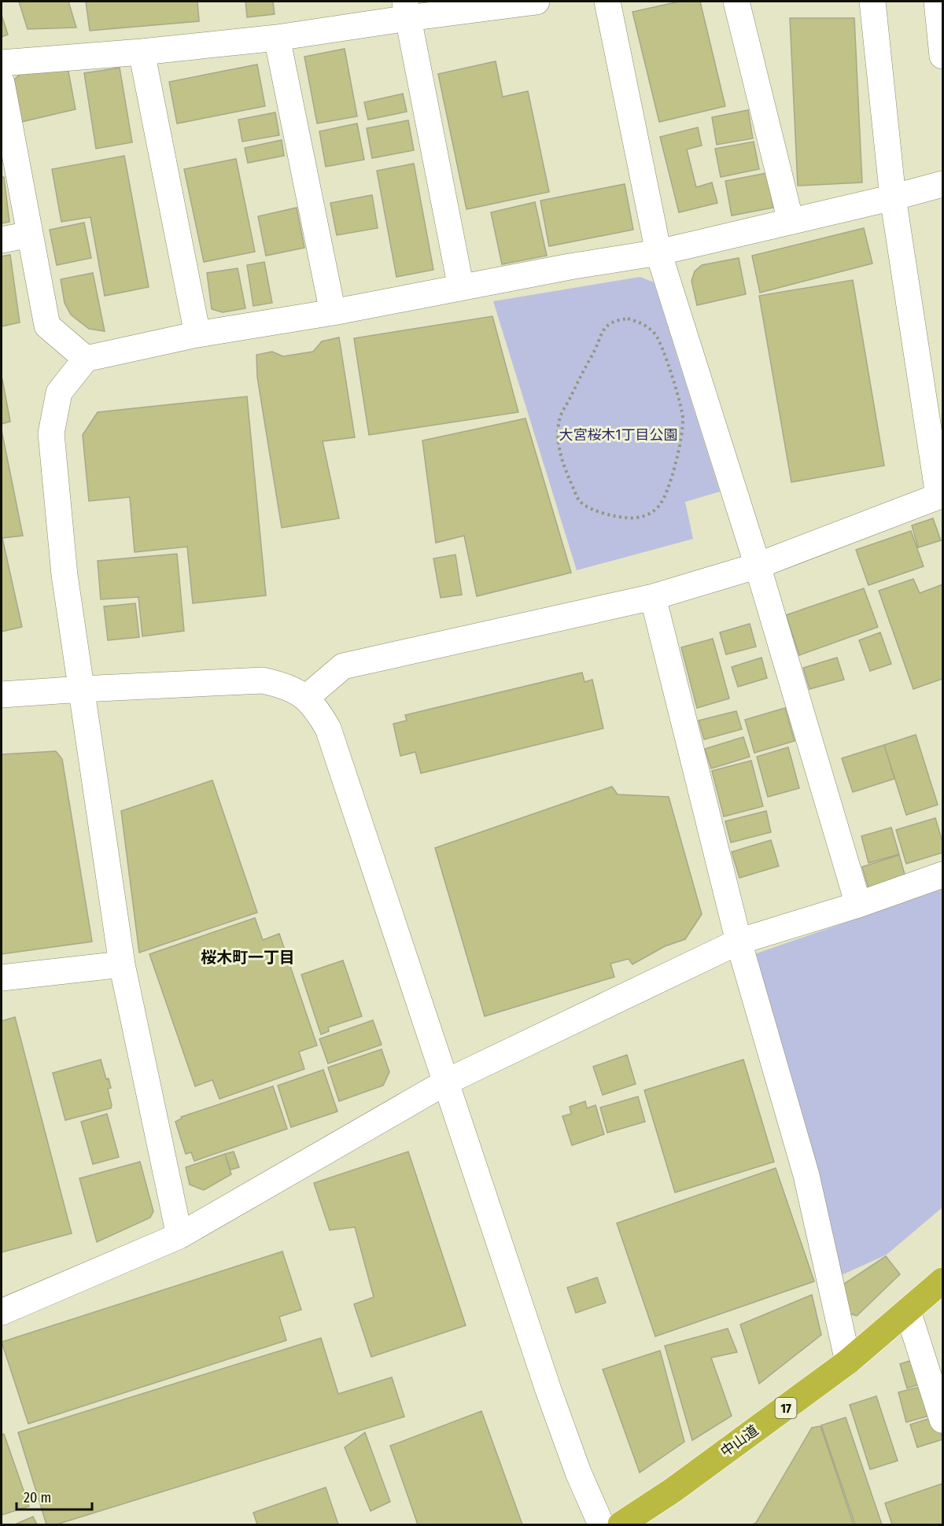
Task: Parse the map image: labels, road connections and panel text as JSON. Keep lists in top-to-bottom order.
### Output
{
  "streets": {
    "highway": ["17", "中山道"]
  },
  "districts": ["桜木町一丁目"],
  "parks": ["大宮桜木1丁目公園"],
  "scale_bar": "20 m"
}
